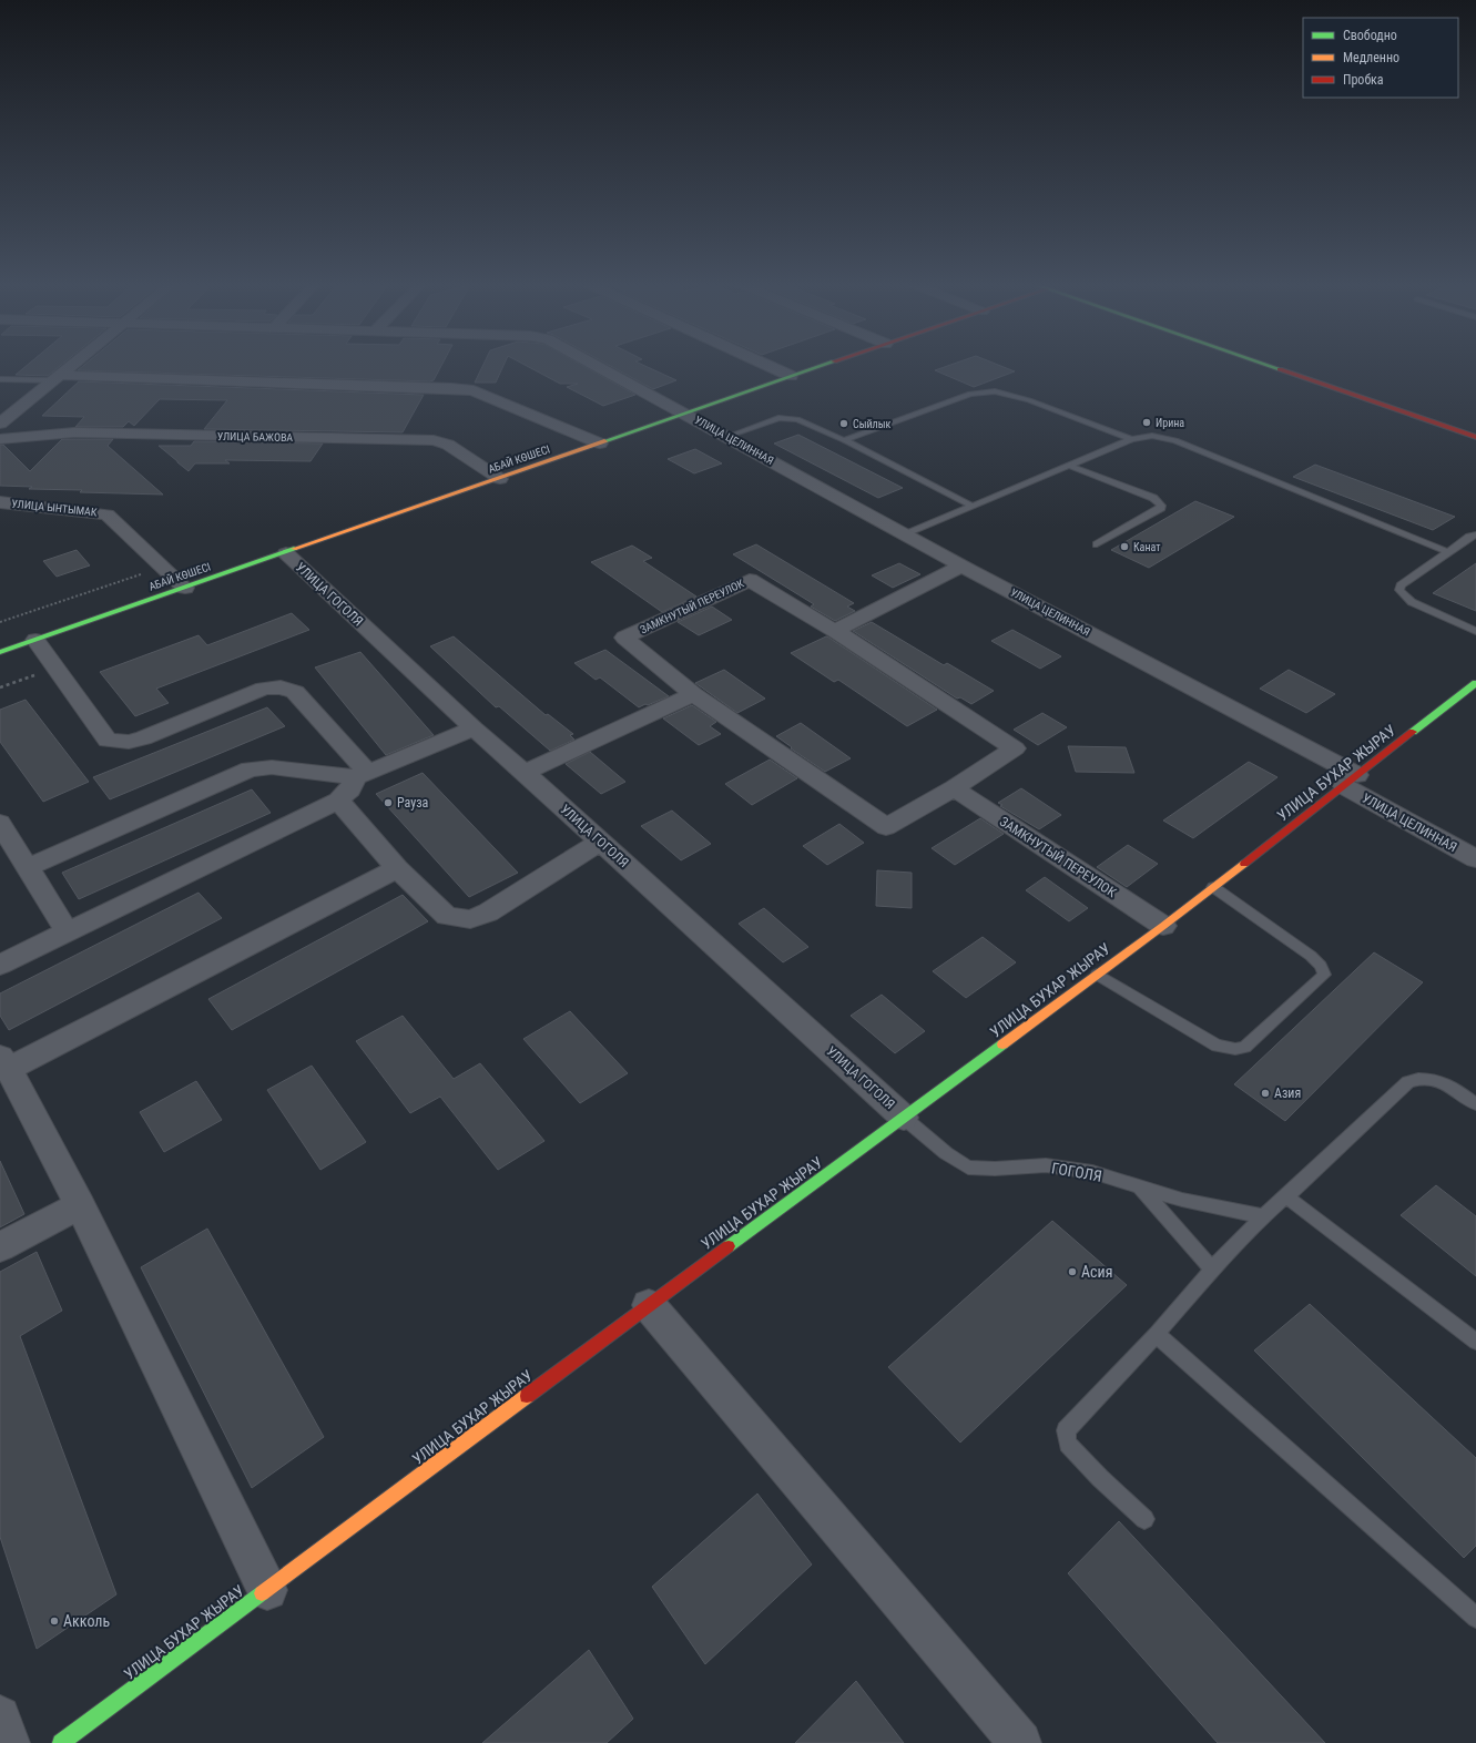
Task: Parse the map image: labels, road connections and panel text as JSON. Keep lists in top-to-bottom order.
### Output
{
  "streets": {
    "street": [
      "УЛИЦА БАЖОВА",
      "УЛИЦА ЦЕЛИННАЯ",
      "АБАЙ КӨШЕСІ",
      "УЛИЦА ЫНТЫМАК",
      "УЛИЦА ГОГОЛЯ",
      "ЗАМКНУТЫЙ ПЕРЕУЛОК",
      "УЛИЦА БУХАР ЖЫРАУ"
    ],
    "lane": ["ГОГОЛЯ"]
  },
  "crossings": [
    ["УЛИЦА БАЖОВА", "АБАЙ КӨШЕСІ"],
    ["УЛИЦА ЦЕЛИННАЯ", "АБАЙ КӨШЕСІ"],
    ["УЛИЦА ЦЕЛИННАЯ", "УЛИЦА БУХАР ЖЫРАУ"],
    ["АБАЙ КӨШЕСІ", "УЛИЦА ЫНТЫМАК"],
    ["АБАЙ КӨШЕСІ", "УЛИЦА ГОГОЛЯ"],
    ["УЛИЦА ГОГОЛЯ", "УЛИЦА БУХАР ЖЫРАУ"],
    ["УЛИЦА ГОГОЛЯ", "ГОГОЛЯ"],
    ["ЗАМКНУТЫЙ ПЕРЕУЛОК", "УЛИЦА БУХАР ЖЫРАУ"],
    ["УЛИЦА БУХАР ЖЫРАУ", "ГОГОЛЯ"]
  ],
  "places": [
    "Ирина",
    "Сыйлык",
    "Канат",
    "Рауза",
    "Азия",
    "Асия",
    "Акколь"
  ],
  "legend": ["Свободно", "Медленно", "Пробка"]
}
